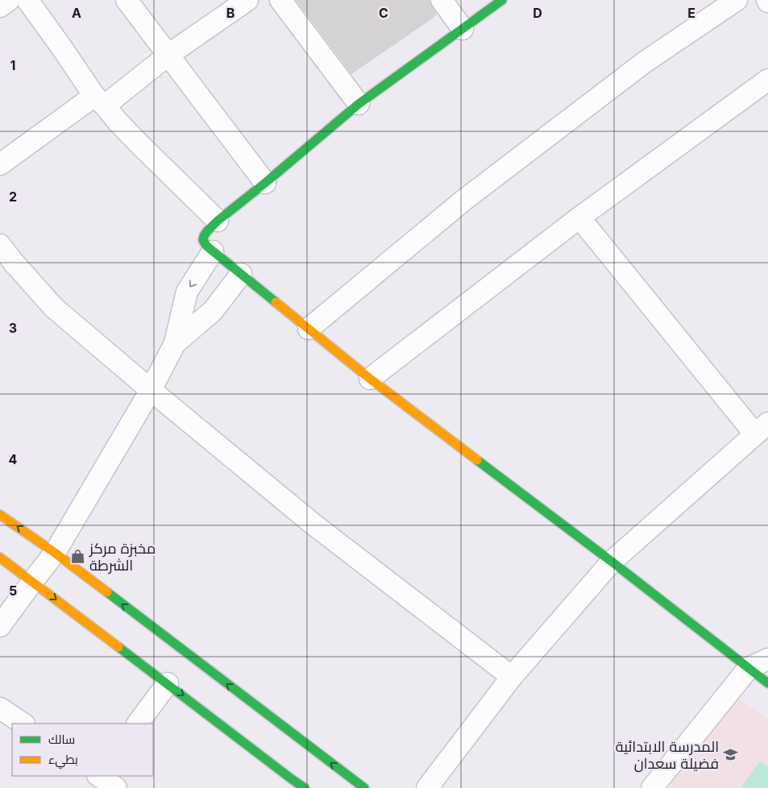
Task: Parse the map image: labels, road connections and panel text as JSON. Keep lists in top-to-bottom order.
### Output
{
  "places": {
    "shop": ["مخبزة مركز الشرطة"],
    "school or university": ["المدرسة الابتدائية فضيلة سعدان"]
  },
  "legend": ["سالك", "بطيء"],
  "grid": {
    "columns": [
      "A",
      "B",
      "C",
      "D",
      "E"
    ],
    "rows": [
      "1",
      "2",
      "3",
      "4",
      "5"
    ]
  }
}
